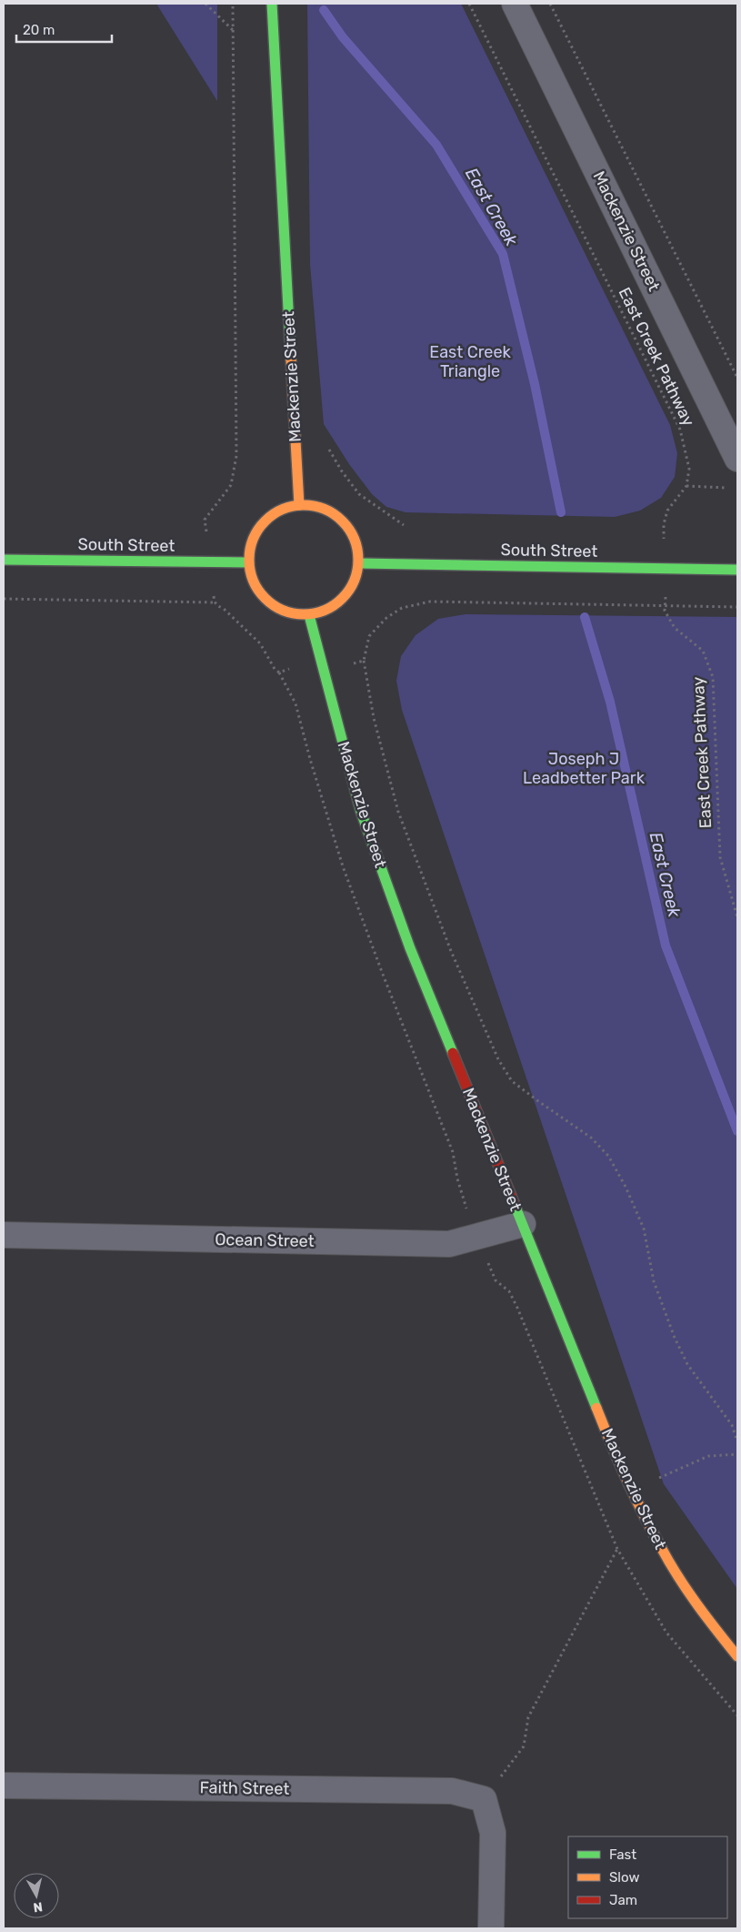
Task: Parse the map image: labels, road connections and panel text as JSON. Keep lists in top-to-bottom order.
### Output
{
  "streets": {
    "main road": ["Mackenzie Street", "South Street"],
    "street": ["Ocean Street", "Faith Street"],
    "path": ["East Creek Pathway"]
  },
  "crossings": [
    ["Mackenzie Street", "South Street"],
    ["Mackenzie Street", "Ocean Street"],
    ["East Creek Pathway", "South Street"]
  ],
  "water": ["East Creek"],
  "parks": ["East Creek Triangle", "Joseph J Leadbetter Park"],
  "legend": ["Fast", "Slow", "Jam"],
  "scale_bar": "20 m",
  "north": "bottom"
}
